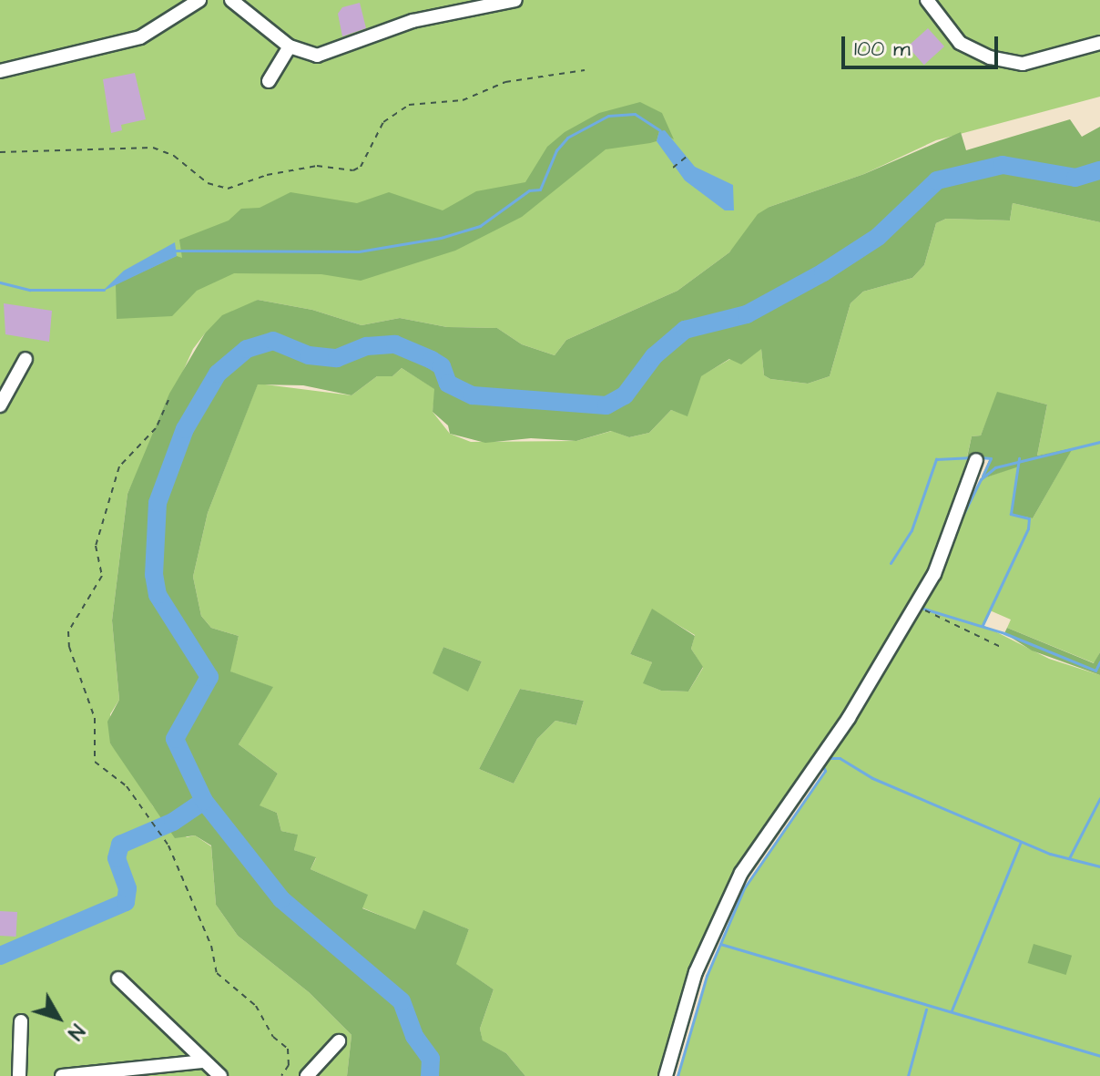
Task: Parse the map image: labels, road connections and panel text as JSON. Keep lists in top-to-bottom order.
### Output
{
  "scale_bar": "100 m",
  "north": "bottom right"
}
